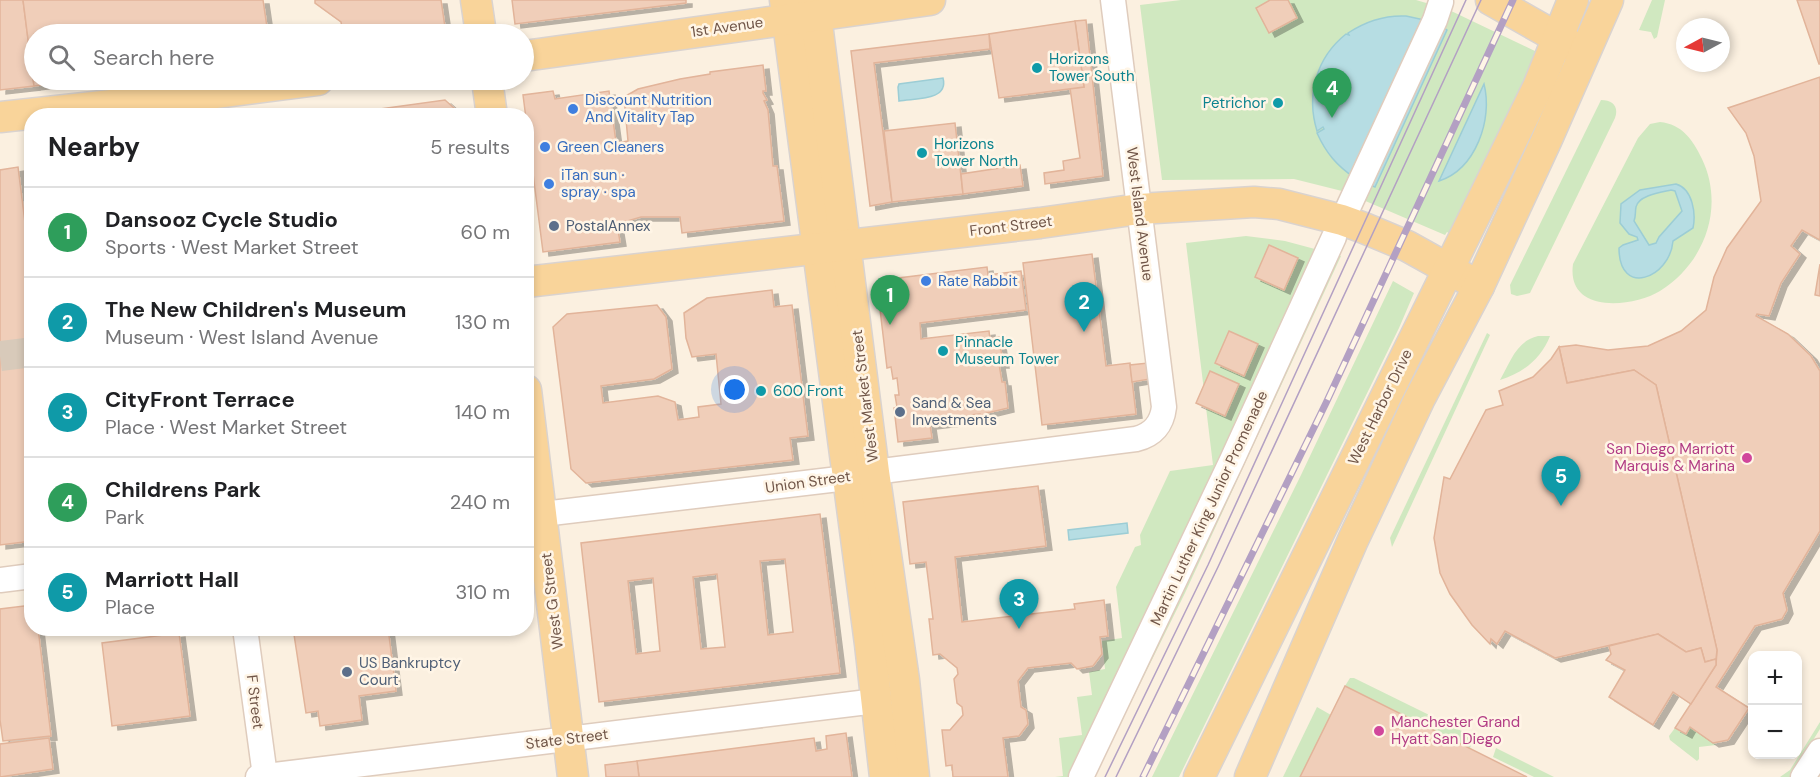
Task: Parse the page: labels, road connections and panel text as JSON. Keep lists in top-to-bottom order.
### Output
{
  "streets": {
    "main road": [
      "1st Avenue",
      "Front Street",
      "West Market Street",
      "West Harbor Drive",
      "West G Street"
    ],
    "street": [
      "West Island Avenue",
      "Union Street",
      "Martin Luther King Junior Promenade",
      "F Street",
      "State Street"
    ]
  },
  "crossings": [
    ["1st Avenue", "West Market Street"],
    ["West Island Avenue", "Front Street"],
    ["West Island Avenue", "Union Street"],
    ["Front Street", "West Market Street"],
    ["Front Street", "West Harbor Drive"],
    ["West Market Street", "Union Street"],
    ["West Market Street", "State Street"],
    ["Union Street", "West G Street"],
    ["West G Street", "State Street"],
    ["F Street", "State Street"]
  ],
  "places": [
    "Horizons Tower South",
    "Petrichor",
    "Discount Nutrition And Vitality Tap",
    "Green Cleaners",
    "Horizons Tower North",
    "iTan sun · spray · spa",
    "PostalAnnex",
    "Rate Rabbit",
    "Pinnacle Museum Tower",
    "600 Front",
    "Sand & Sea Investments",
    "San Diego Marriott Marquis & Marina",
    "US Bankruptcy Court",
    "Manchester Grand Hyatt San Diego"
  ],
  "north": "left",
  "page": {
    "search": "Search here",
    "pins": [
      "4",
      "1",
      "2",
      "5",
      "3"
    ],
    "heading": ["Nearby", "5 results"],
    "list": [
      {
        "mark": "1",
        "name": "Dansooz Cycle Studio",
        "note": "Sports · West Market Street",
        "value": "60 m"
      },
      {
        "mark": "2",
        "name": "The New Children's Museum",
        "note": "Museum · West Island Avenue",
        "value": "130 m"
      },
      {
        "mark": "3",
        "name": "CityFront Terrace",
        "note": "Place · West Market Street",
        "value": "140 m"
      },
      {
        "mark": "4",
        "name": "Childrens Park",
        "note": "Park",
        "value": "240 m"
      },
      {
        "mark": "5",
        "name": "Marriott Hall",
        "note": "Place",
        "value": "310 m"
      }
    ],
    "map_buttons": ["+", "−"]
  }
}
